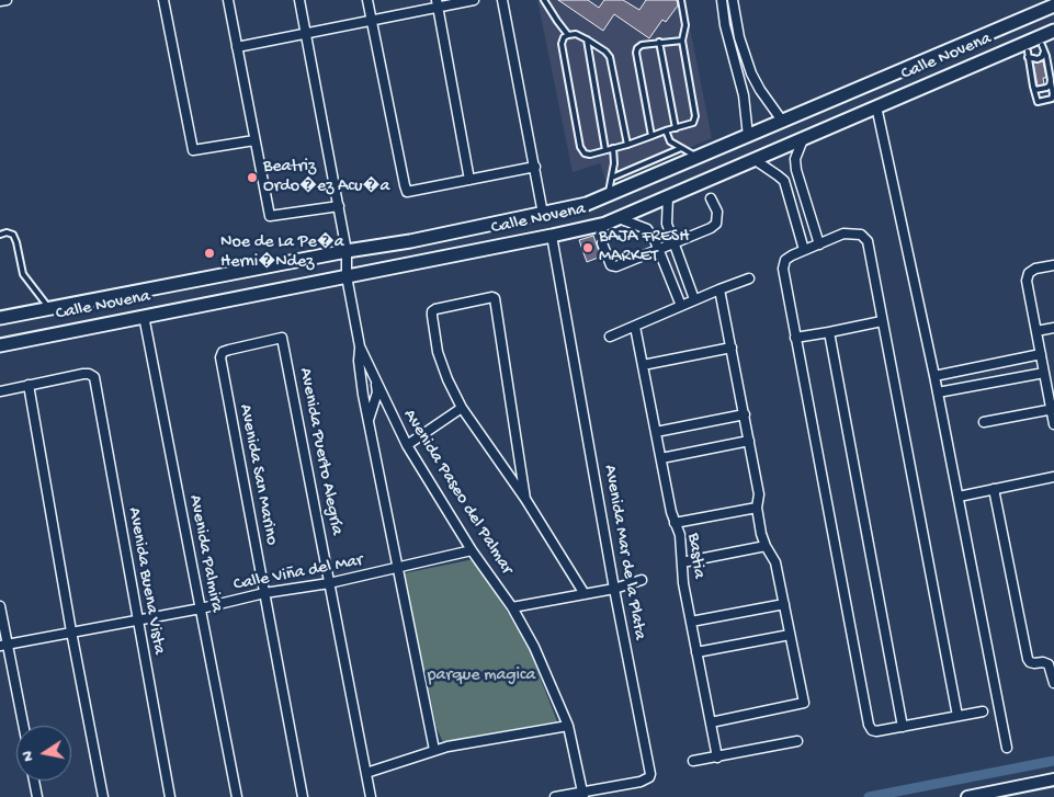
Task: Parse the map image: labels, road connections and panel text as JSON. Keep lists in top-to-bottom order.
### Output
{
  "streets": {
    "main road": ["Calle Novena"],
    "street": [
      "Avenida Puerto Alegría",
      "Avenida San Marino",
      "Avenida Paseo del Palmar",
      "Avenida Mar de la Plata",
      "Avenida Palmira",
      "Bastia",
      "Calle Viña del Mar",
      "Avenida Buena Vista"
    ]
  },
  "crossings": [
    ["Calle Novena", "Avenida Paseo del Palmar"],
    ["Calle Novena", "Avenida Mar de la Plata"],
    ["Calle Novena", "Avenida Palmira"],
    ["Avenida Puerto Alegría", "Avenida San Marino"],
    ["Avenida Puerto Alegría", "Calle Viña del Mar"],
    ["Avenida San Marino", "Calle Viña del Mar"],
    ["Avenida Paseo del Palmar", "Avenida Mar de la Plata"],
    ["Avenida Paseo del Palmar", "Calle Viña del Mar"],
    ["Avenida Palmira", "Calle Viña del Mar"],
    ["Calle Viña del Mar", "Avenida Buena Vista"]
  ],
  "parks": ["parque magica"],
  "places": ["Beatriz Ordo�ez Acu�a", "BAJA FRESH MARKET", "Noe de La Pe�a Herni�Ndez"],
  "north": "left"
}
